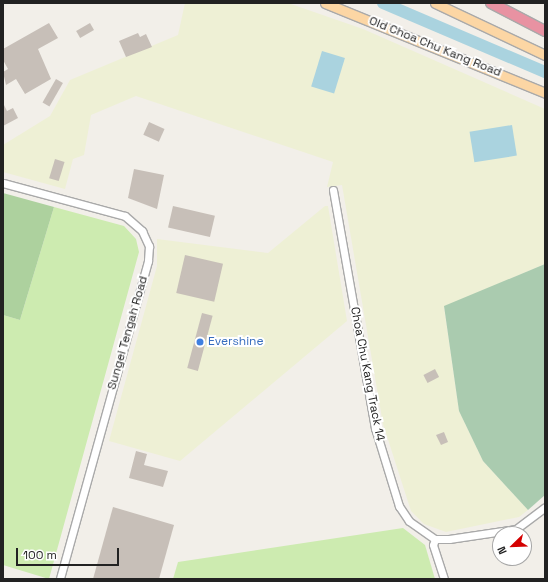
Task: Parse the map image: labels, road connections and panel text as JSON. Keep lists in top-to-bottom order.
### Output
{
  "streets": {
    "main road": ["Old Choa Chu Kang Road"],
    "street": ["Sungei Tengah Road", "Choa Chu Kang Track 14"]
  },
  "places": ["Evershine"],
  "scale_bar": "100 m",
  "north": "bottom left"
}
